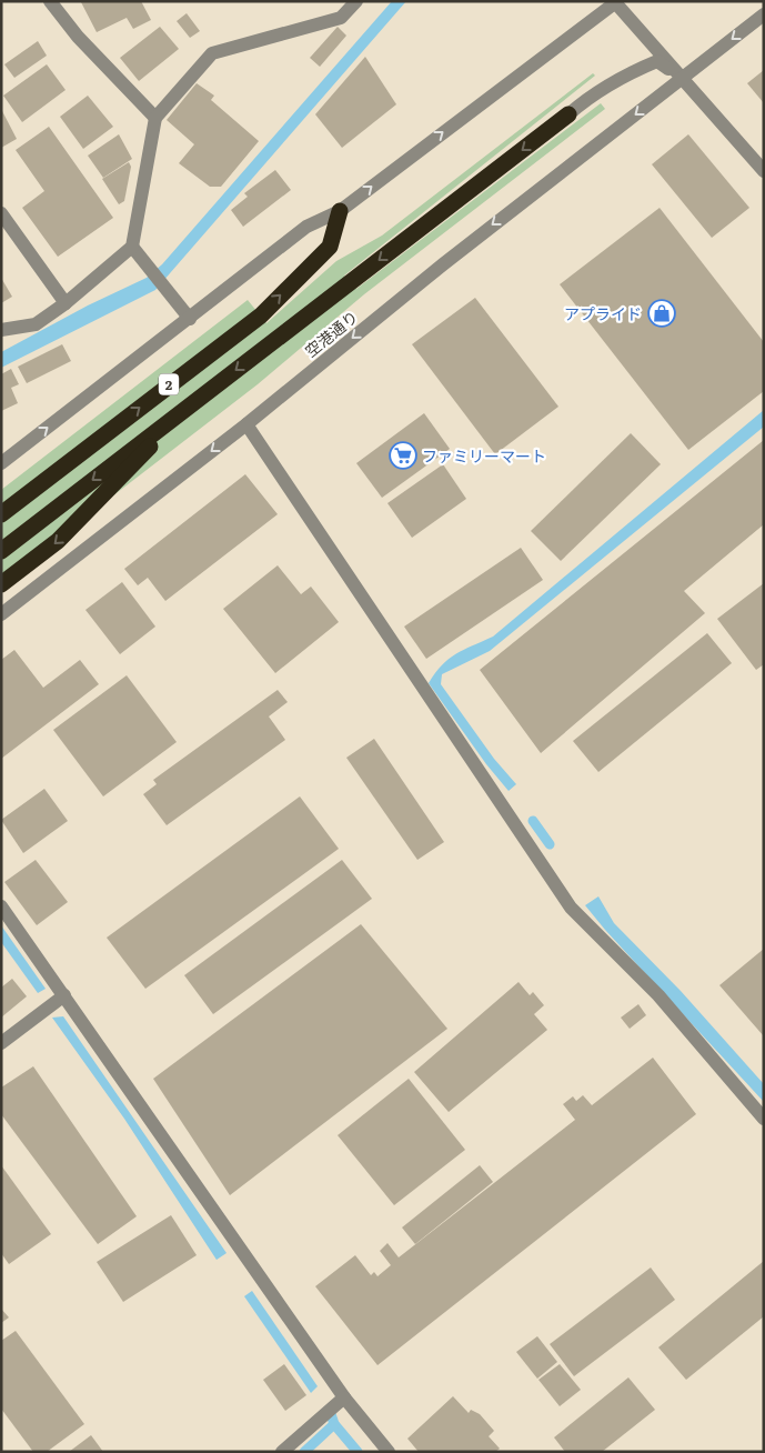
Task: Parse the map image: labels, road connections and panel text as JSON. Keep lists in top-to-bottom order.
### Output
{
  "streets": {
    "highway": ["2"],
    "street": ["空港通り"]
  },
  "places": {
    "shop": ["アプライド"],
    "supermarket": ["ファミリーマート"]
  }
}
